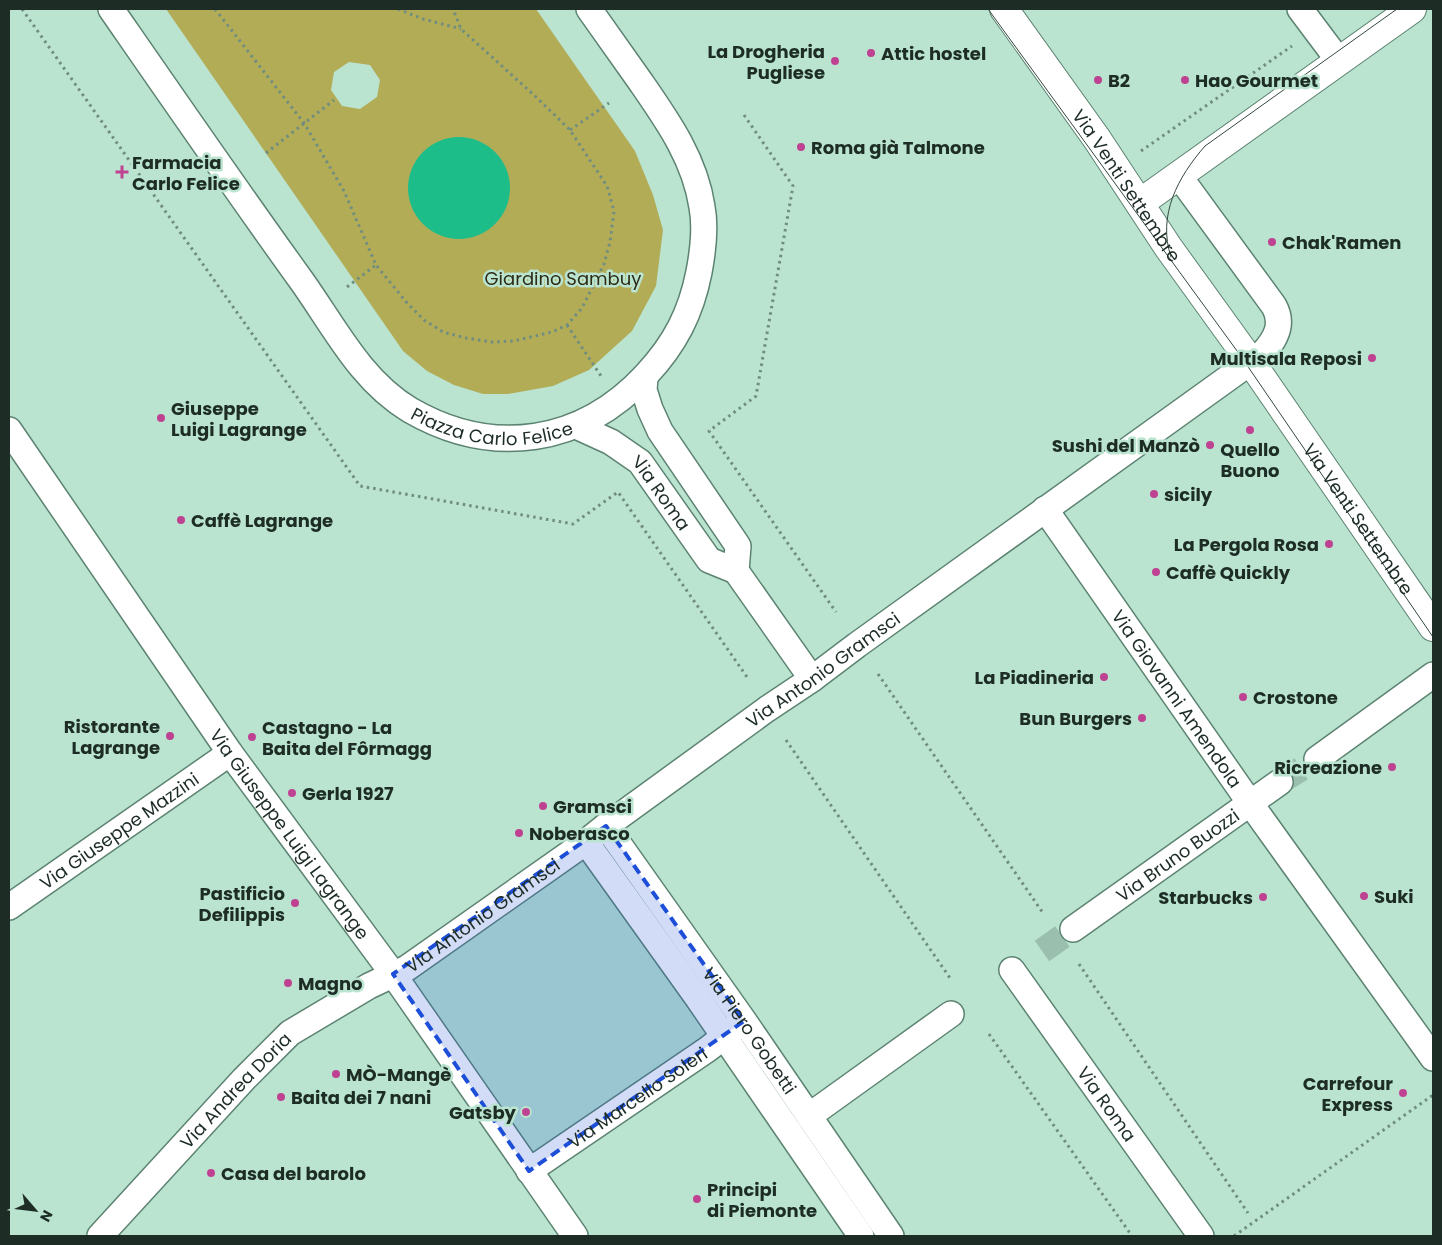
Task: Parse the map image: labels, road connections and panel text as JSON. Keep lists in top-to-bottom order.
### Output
{
  "streets": {
    "street": [
      "Via Venti Settembre",
      "Piazza Carlo Felice",
      "Via Roma",
      "Via Antonio Gramsci",
      "Via Giovanni Amendola",
      "Via Giuseppe Mazzini",
      "Via Giuseppe Luigi Lagrange",
      "Via Bruno Buozzi",
      "Via Piero Gobetti",
      "Via Andrea Doria",
      "Via Marcello Soleri"
    ]
  },
  "crossings": [
    ["Via Venti Settembre", "Via Antonio Gramsci"],
    ["Piazza Carlo Felice", "Via Roma"],
    ["Via Antonio Gramsci", "Via Giovanni Amendola"],
    ["Via Antonio Gramsci", "Via Giuseppe Luigi Lagrange"],
    ["Via Antonio Gramsci", "Via Piero Gobetti"],
    ["Via Antonio Gramsci", "Via Andrea Doria"],
    ["Via Giovanni Amendola", "Via Bruno Buozzi"],
    ["Via Giuseppe Mazzini", "Via Giuseppe Luigi Lagrange"],
    ["Via Giuseppe Luigi Lagrange", "Via Andrea Doria"],
    ["Via Giuseppe Luigi Lagrange", "Via Marcello Soleri"],
    ["Via Piero Gobetti", "Via Marcello Soleri"]
  ],
  "parks": ["Giardino Sambuy"],
  "places": {
    "other": [
      "Attic hostel",
      "La Drogheria Pugliese",
      "B2",
      "Hao Gourmet",
      "Roma già Talmone",
      "Chak'Ramen",
      "Multisala Reposi",
      "Giuseppe Luigi Lagrange",
      "Quello Buono",
      "Sushi del Manzò",
      "sicily",
      "Caffè Lagrange",
      "La Pergola Rosa",
      "Caffè Quickly",
      "La Piadineria",
      "Crostone",
      "Bun Burgers",
      "Ristorante Lagrange",
      "Castagno - La Baita del Fôrmagg",
      "Ricreazione",
      "Gerla 1927",
      "Gramsci",
      "Noberasco",
      "Suki",
      "Starbucks",
      "Pastificio Defilippis",
      "Magno",
      "MÒ-Mangè",
      "Carrefour Express",
      "Baita dei 7 nani",
      "Gatsby",
      "Casa del barolo",
      "Principi di Piemonte"
    ],
    "health": ["Farmacia Carlo Felice"]
  },
  "north": "bottom right"
}
